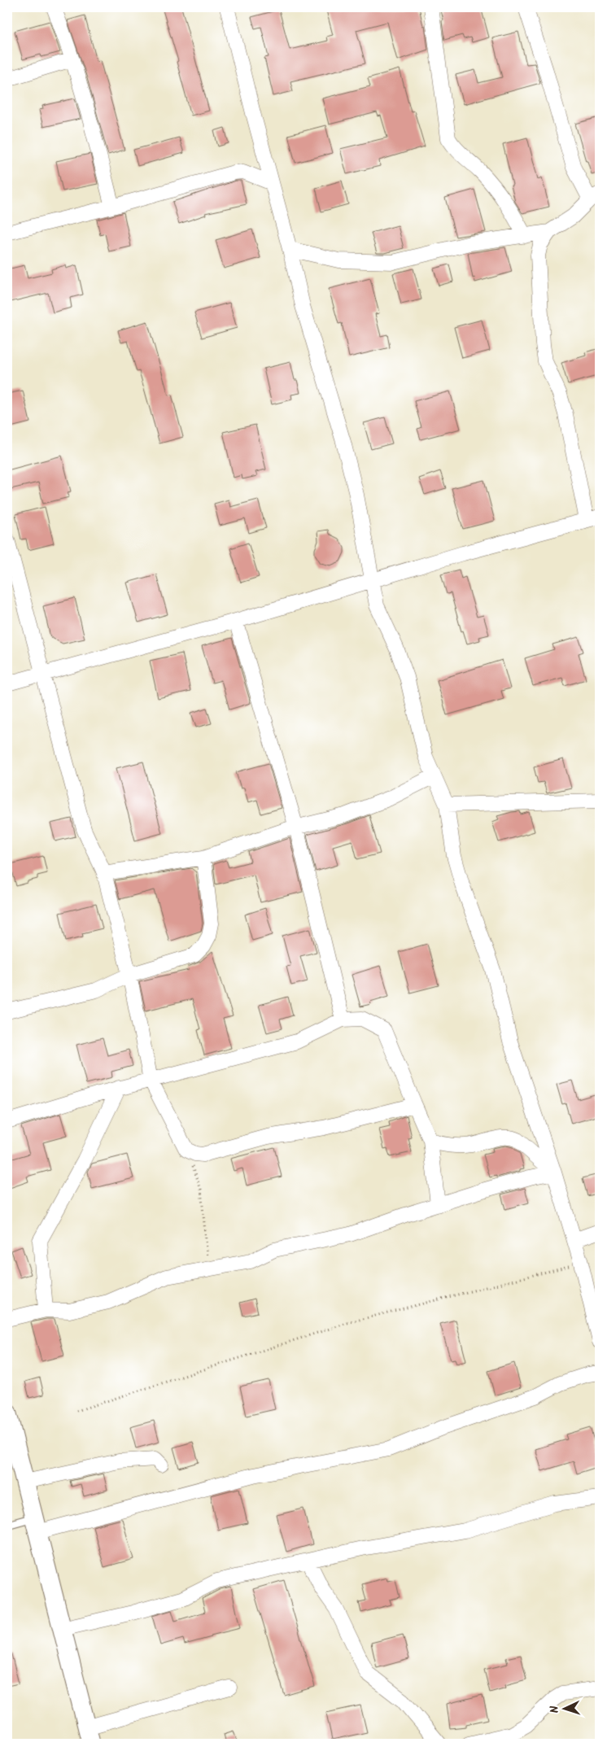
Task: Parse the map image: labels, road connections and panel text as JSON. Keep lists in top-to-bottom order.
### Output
{
  "north": "left"
}
